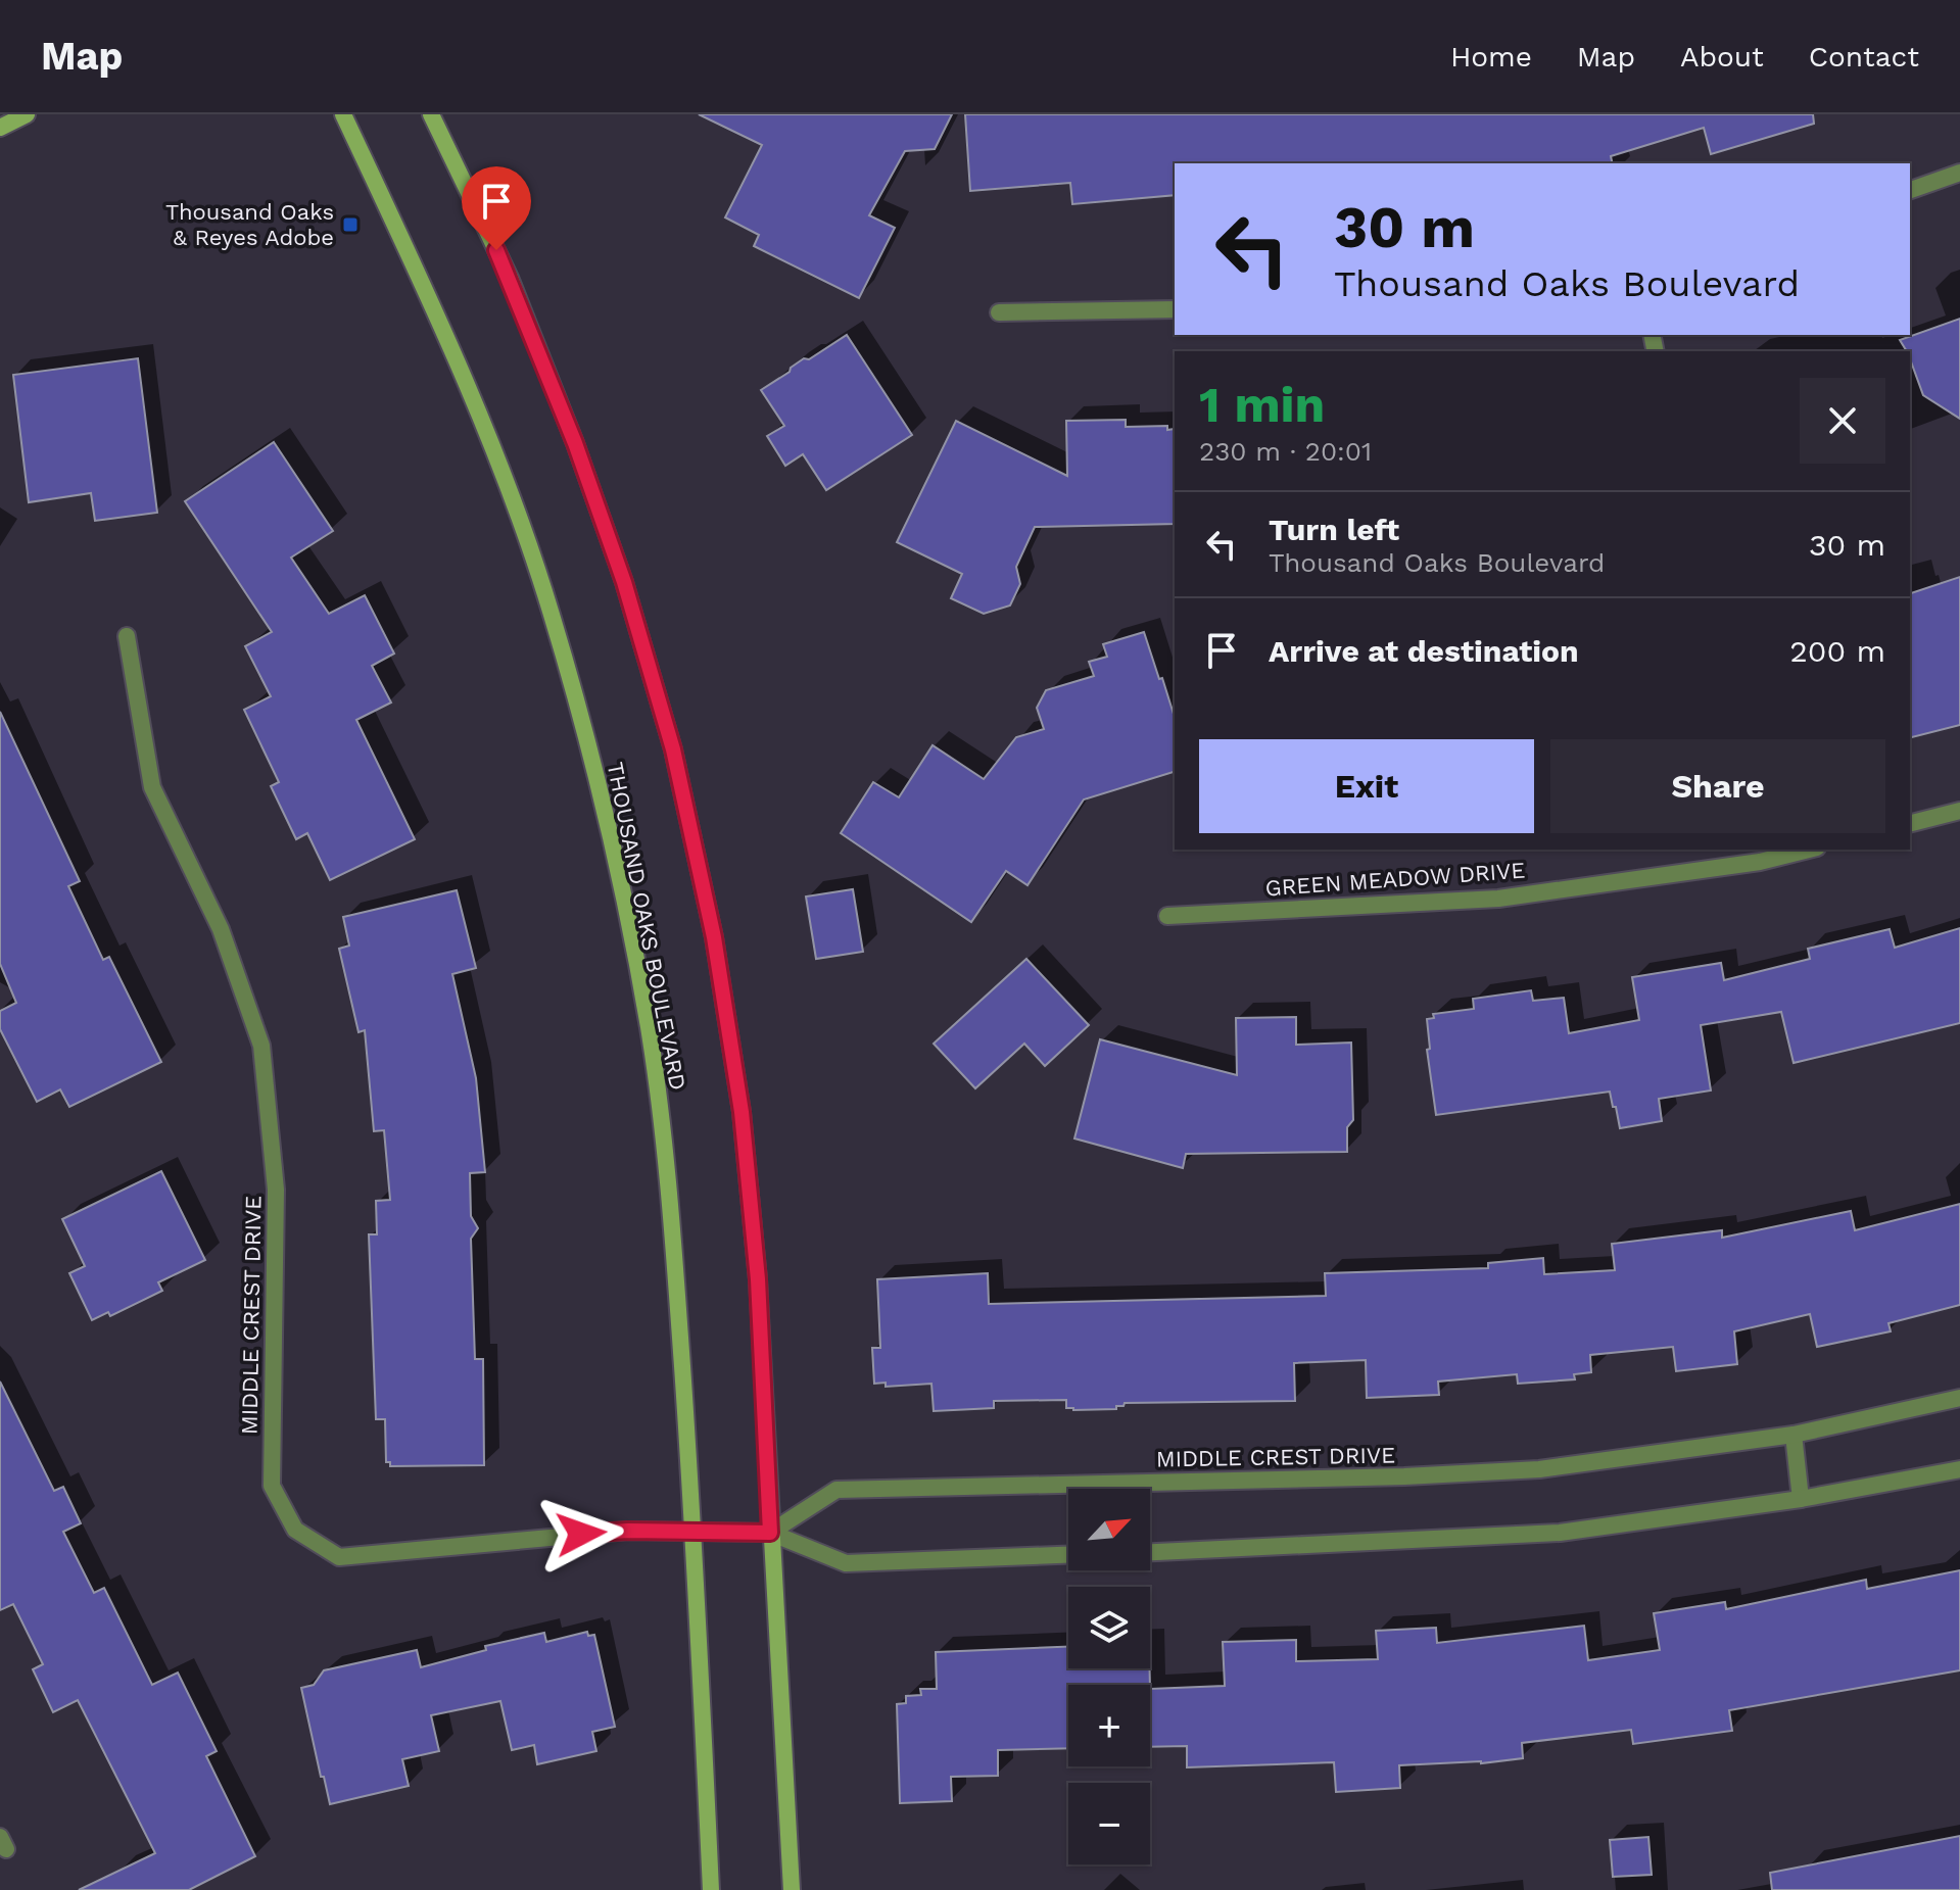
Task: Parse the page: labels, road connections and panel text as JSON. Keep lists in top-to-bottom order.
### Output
{
  "streets": {
    "main road": ["THOUSAND OAKS BOULEVARD"],
    "street": ["GREEN MEADOW DRIVE", "MIDDLE CREST DRIVE"]
  },
  "crossings": [
    ["THOUSAND OAKS BOULEVARD", "MIDDLE CREST DRIVE"]
  ],
  "places": {
    "transit": ["Thousand Oaks & Reyes Adobe"]
  },
  "north": "top right",
  "page": {
    "header": "Map",
    "nav": [
      "Home",
      "Map",
      "About",
      "Contact"
    ],
    "turn": ["30 m", "Thousand Oaks Boulevard"],
    "heading": ["1 min", "230 m · 20:01"],
    "list": [
      {
        "name": "Turn left",
        "note": "Thousand Oaks Boulevard",
        "value": "30 m"
      },
      {
        "name": "Arrive at destination",
        "value": "200 m"
      }
    ],
    "buttons": ["Exit", "Share"],
    "map_buttons": ["+", "−"]
  }
}
